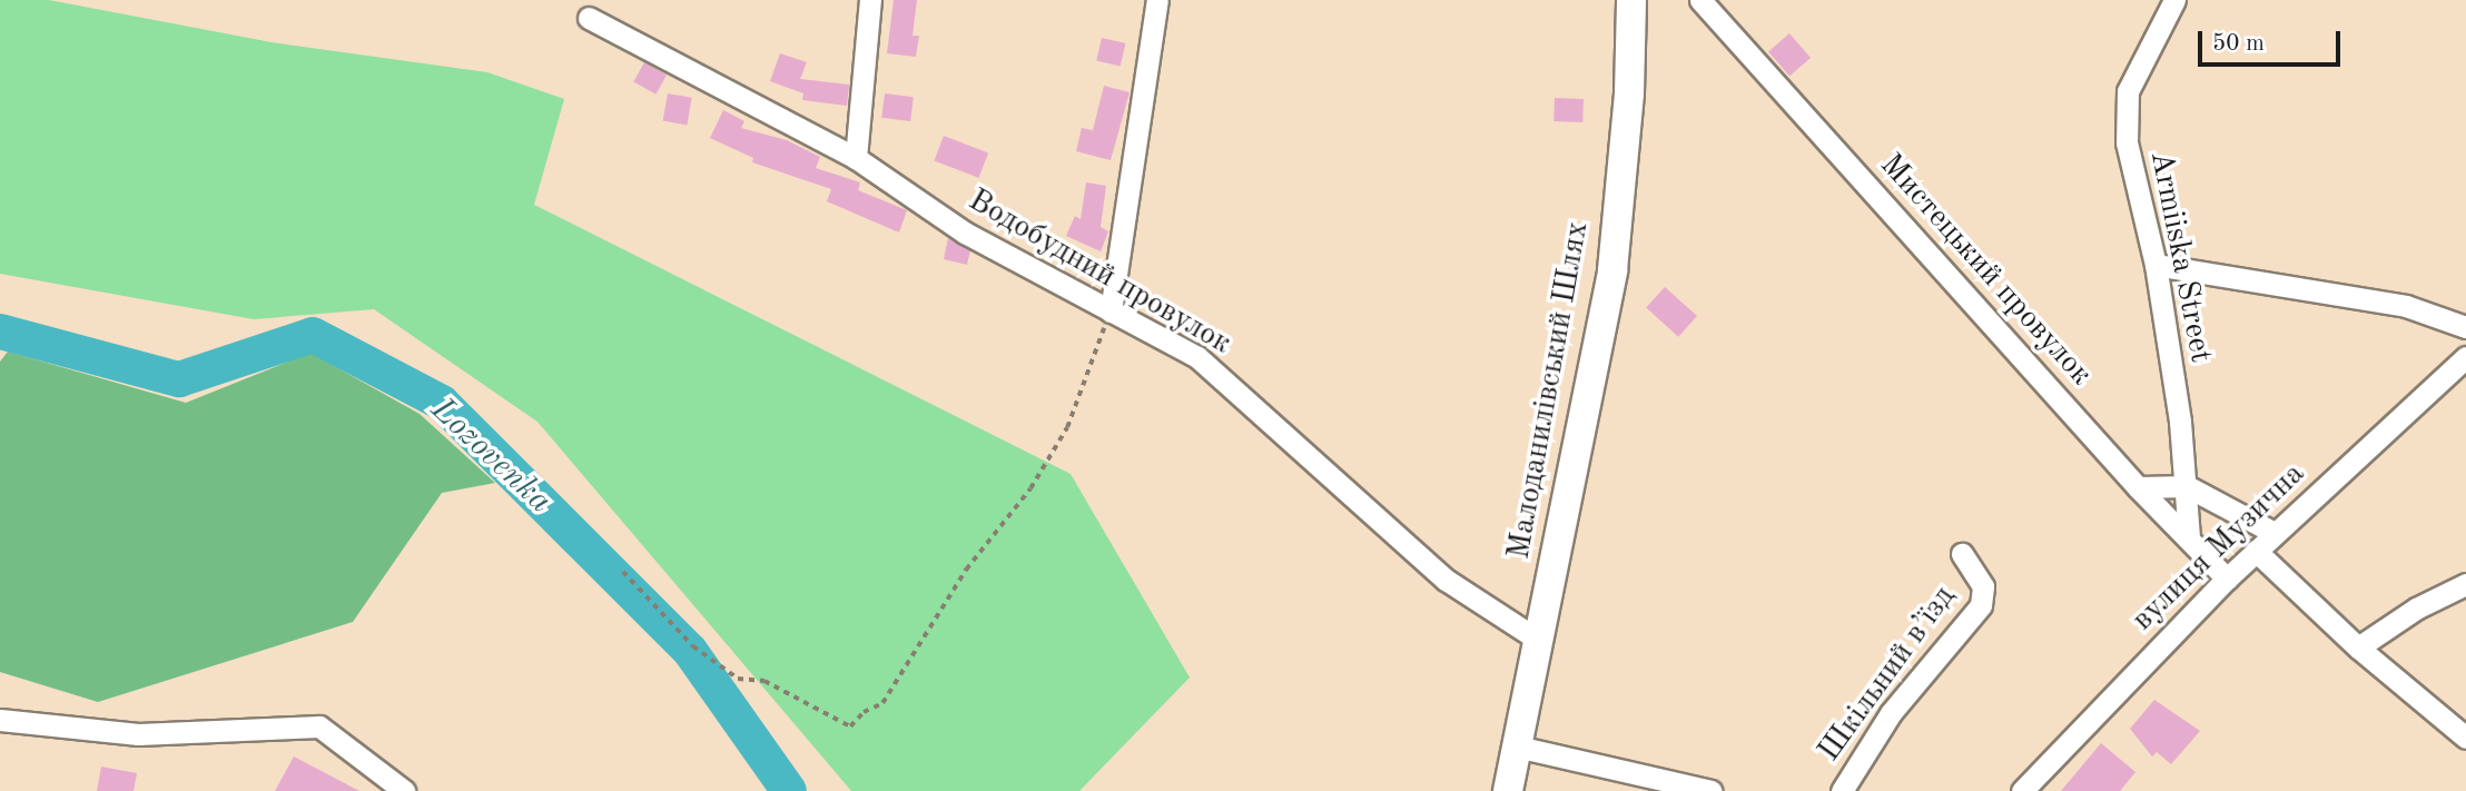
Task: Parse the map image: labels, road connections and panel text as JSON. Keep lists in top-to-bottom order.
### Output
{
  "streets": {
    "main road": ["Малоданилівський Шлях"],
    "street": [
      "Armiiska Street",
      "Мистецький провулок",
      "Водобудний провулок",
      "вулиця Музична",
      "Шкільний в’їзд"
    ]
  },
  "crossings": [
    ["Armiiska Street", "Мистецький провулок"],
    ["Мистецький провулок", "вулиця Музична"],
    ["Водобудний провулок", "Малоданилівський Шлях"]
  ],
  "water": ["Lozovenka"],
  "scale_bar": "50 m"
}
